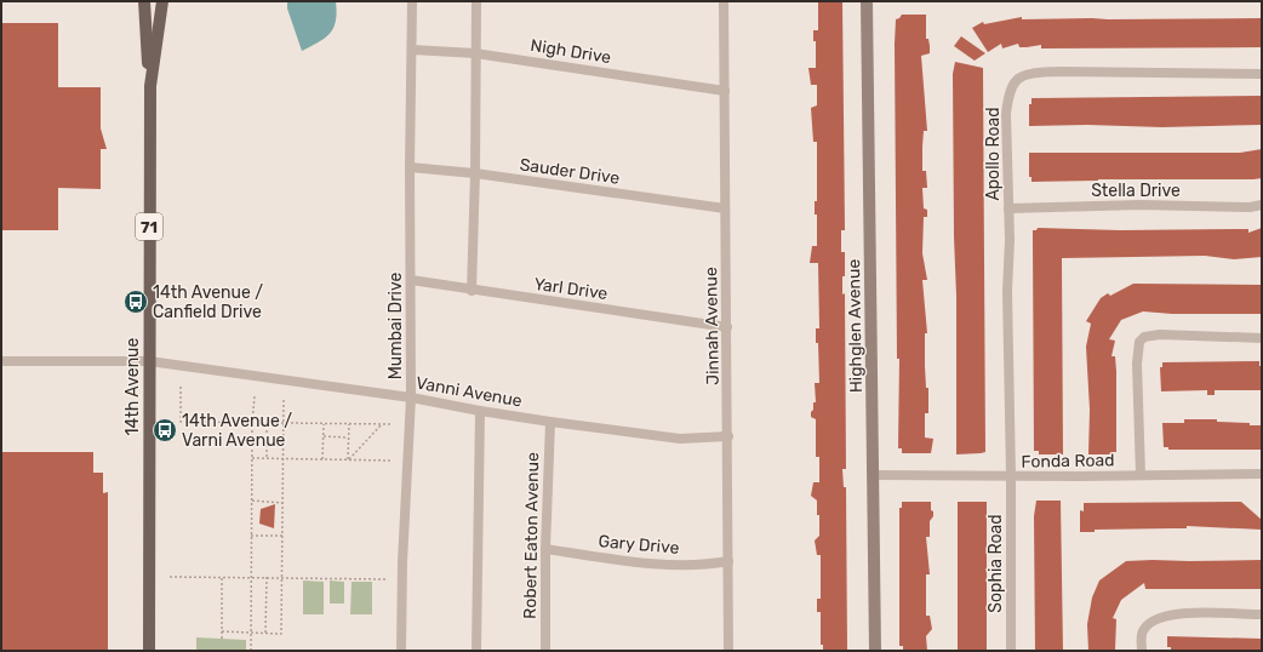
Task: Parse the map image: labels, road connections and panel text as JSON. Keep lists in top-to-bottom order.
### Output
{
  "streets": {
    "main road": ["71", "14th Avenue"],
    "street": [
      "Nigh Drive",
      "Apollo Road",
      "Sauder Drive",
      "Stella Drive",
      "Yarl Drive",
      "Mumbai Drive",
      "Jinnah Avenue",
      "Highglen Avenue",
      "Vanni Avenue",
      "Fonda Road",
      "Robert Eaton Avenue",
      "Gary Drive",
      "Sophia Road"
    ]
  },
  "crossings": [
    ["Nigh Drive", "Mumbai Drive"],
    ["Nigh Drive", "Jinnah Avenue"],
    ["Apollo Road", "Stella Drive"],
    ["Apollo Road", "Fonda Road"],
    ["Apollo Road", "Sophia Road"],
    ["Sauder Drive", "Mumbai Drive"],
    ["Sauder Drive", "Jinnah Avenue"],
    ["Yarl Drive", "Mumbai Drive"],
    ["Yarl Drive", "Jinnah Avenue"],
    ["Mumbai Drive", "Vanni Avenue"],
    ["Jinnah Avenue", "Vanni Avenue"],
    ["Jinnah Avenue", "Gary Drive"],
    ["Highglen Avenue", "Fonda Road"],
    ["14th Avenue", "Vanni Avenue"],
    ["Vanni Avenue", "Robert Eaton Avenue"],
    ["Fonda Road", "Sophia Road"],
    ["Robert Eaton Avenue", "Gary Drive"]
  ],
  "places": {
    "bus stop": ["14th Avenue / Canfield Drive", "14th Avenue / Varni Avenue"]
  }
}
